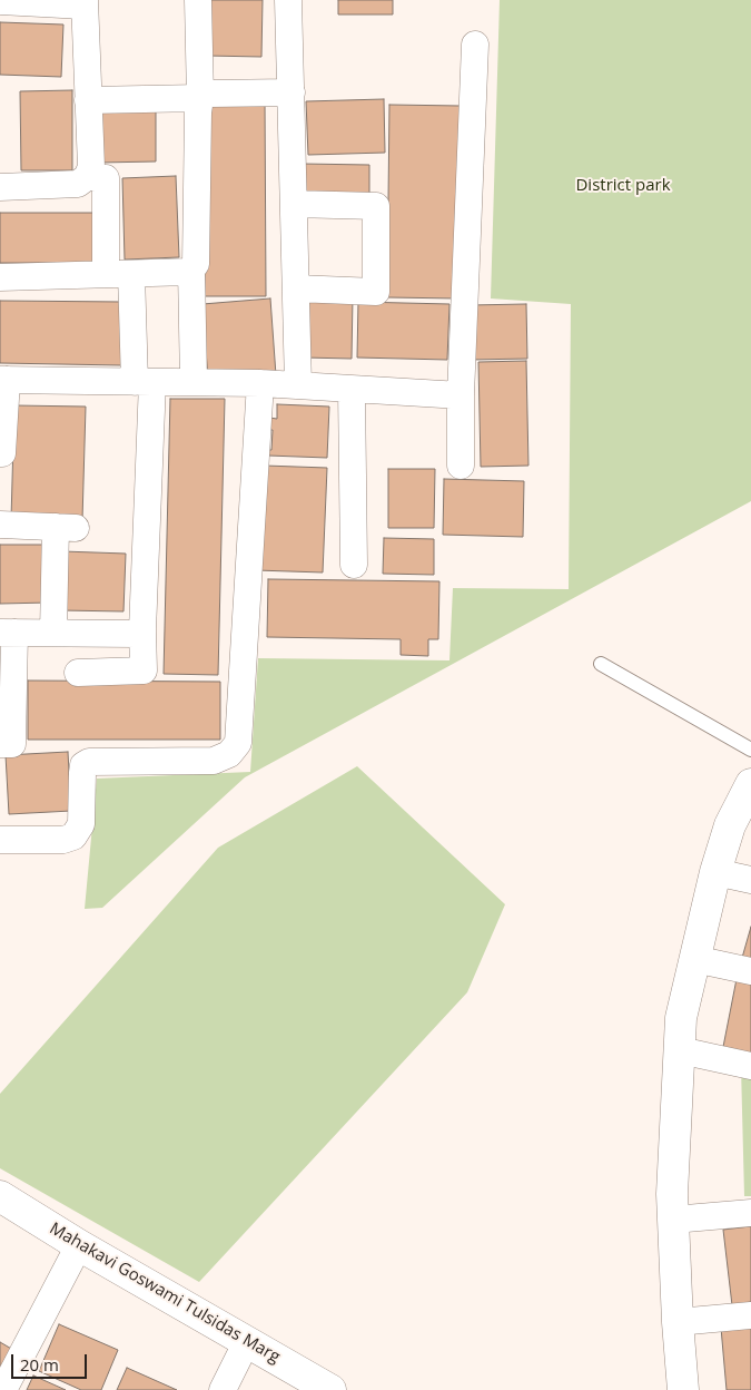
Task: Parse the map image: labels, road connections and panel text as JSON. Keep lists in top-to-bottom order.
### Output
{
  "streets": {
    "street": ["Mahakavi Goswami Tulsidas Marg"]
  },
  "parks": ["District park"],
  "scale_bar": "20 m"
}
